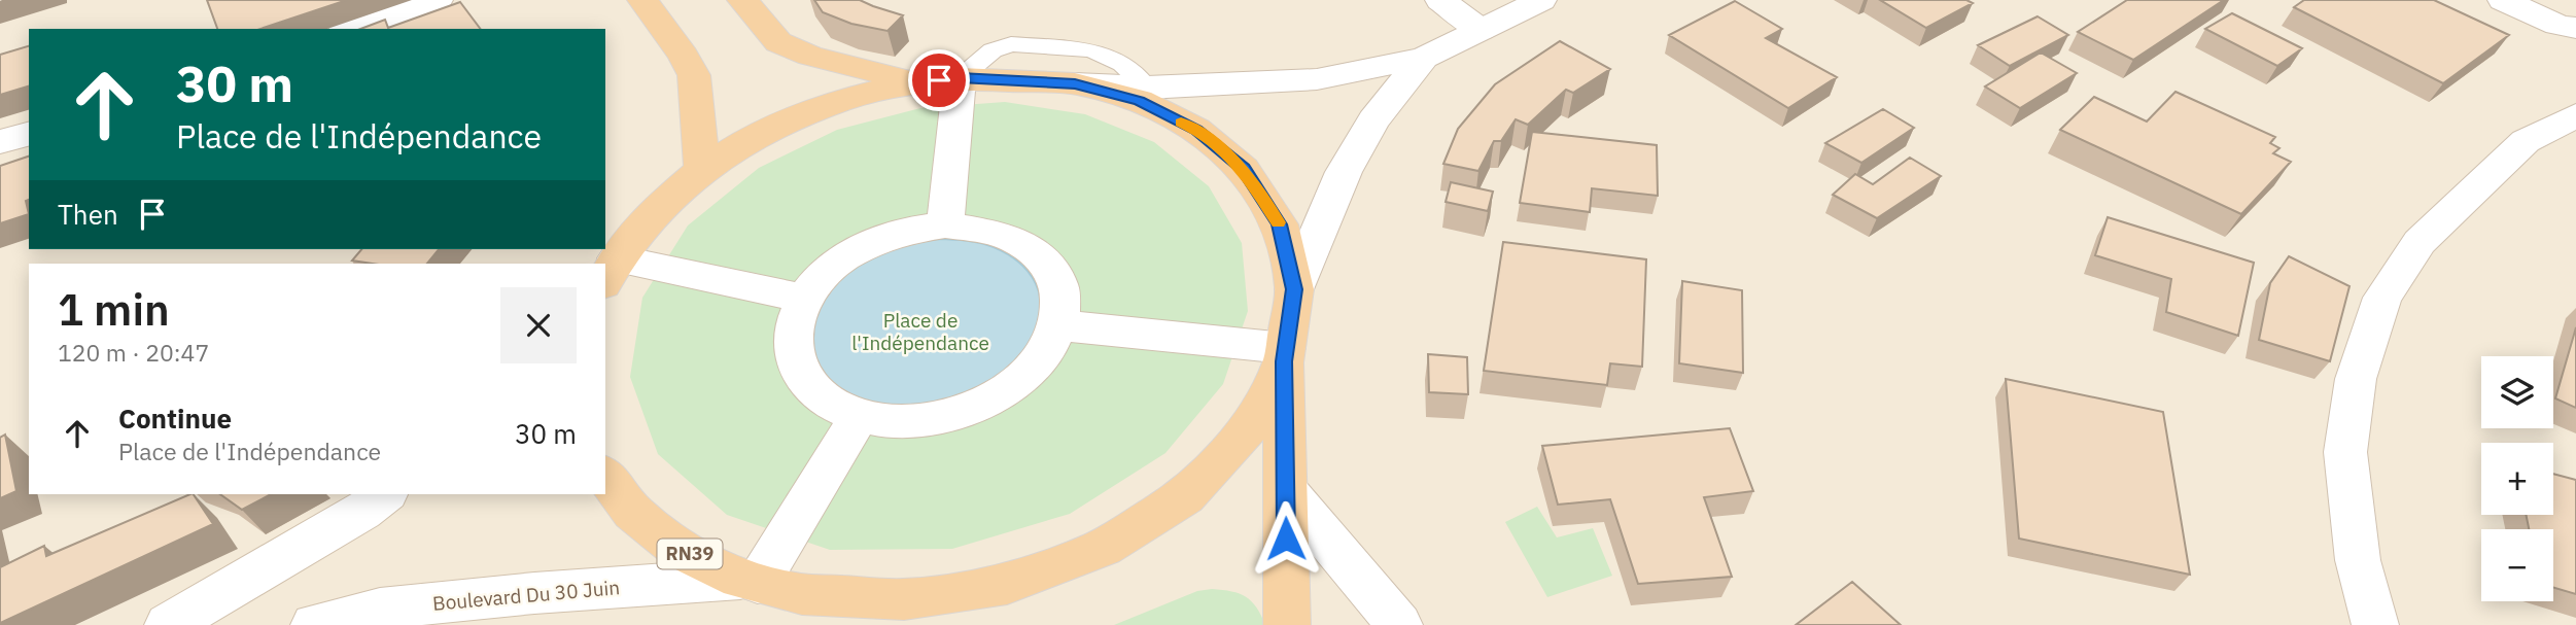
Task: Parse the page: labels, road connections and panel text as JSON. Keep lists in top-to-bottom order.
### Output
{
  "streets": {
    "highway": ["RN39"],
    "street": ["Boulevard Du 30 Juin"]
  },
  "crossings": [
    ["RN39", "Boulevard Du 30 Juin"]
  ],
  "parks": ["Place de l'Indépendance"],
  "page": {
    "turn": ["30 m", "Place de l'Indépendance"],
    "then": "Then",
    "heading": ["1 min", "120 m · 20:47"],
    "map_buttons": ["+", "−"],
    "list": [
      {
        "name": "Continue",
        "note": "Place de l'Indépendance",
        "value": "30 m"
      }
    ]
  }
}
